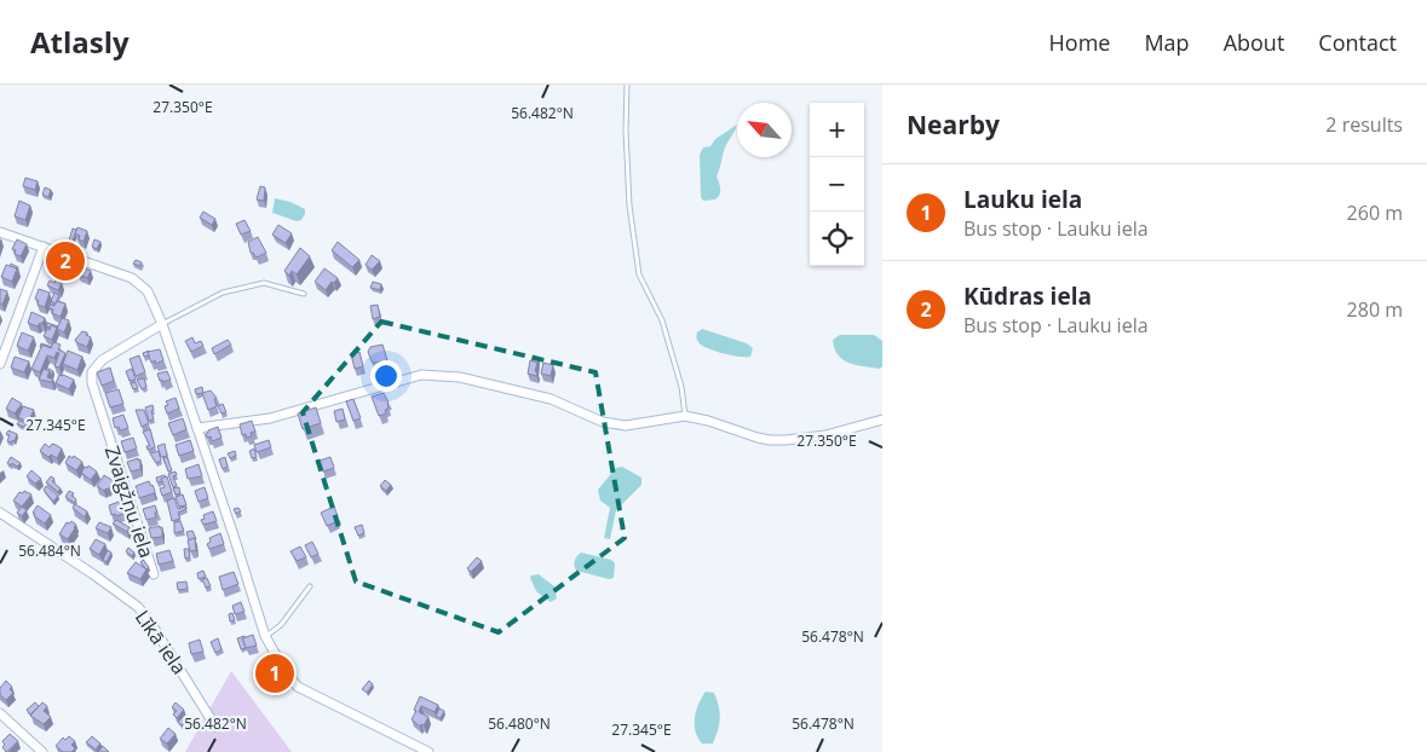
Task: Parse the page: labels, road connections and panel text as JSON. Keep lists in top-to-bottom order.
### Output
{
  "streets": {
    "street": ["Zvaigžņu iela", "Līkā iela"]
  },
  "north": "top left",
  "page": {
    "header": "Atlasly",
    "nav": [
      "Home",
      "Map",
      "About",
      "Contact"
    ],
    "heading": ["Nearby", "2 results"],
    "map_buttons": ["+", "−"],
    "list": [
      {
        "mark": "1",
        "name": "Lauku iela",
        "note": "Bus stop · Lauku iela",
        "value": "260 m"
      },
      {
        "mark": "2",
        "name": "Kūdras iela",
        "note": "Bus stop · Lauku iela",
        "value": "280 m"
      }
    ],
    "pins": ["2", "1"]
  },
  "coordinates": [
    "27.350°E",
    "56.482°N",
    "27.345°E",
    "56.484°N",
    "56.478°N",
    "56.480°N"
  ]
}
